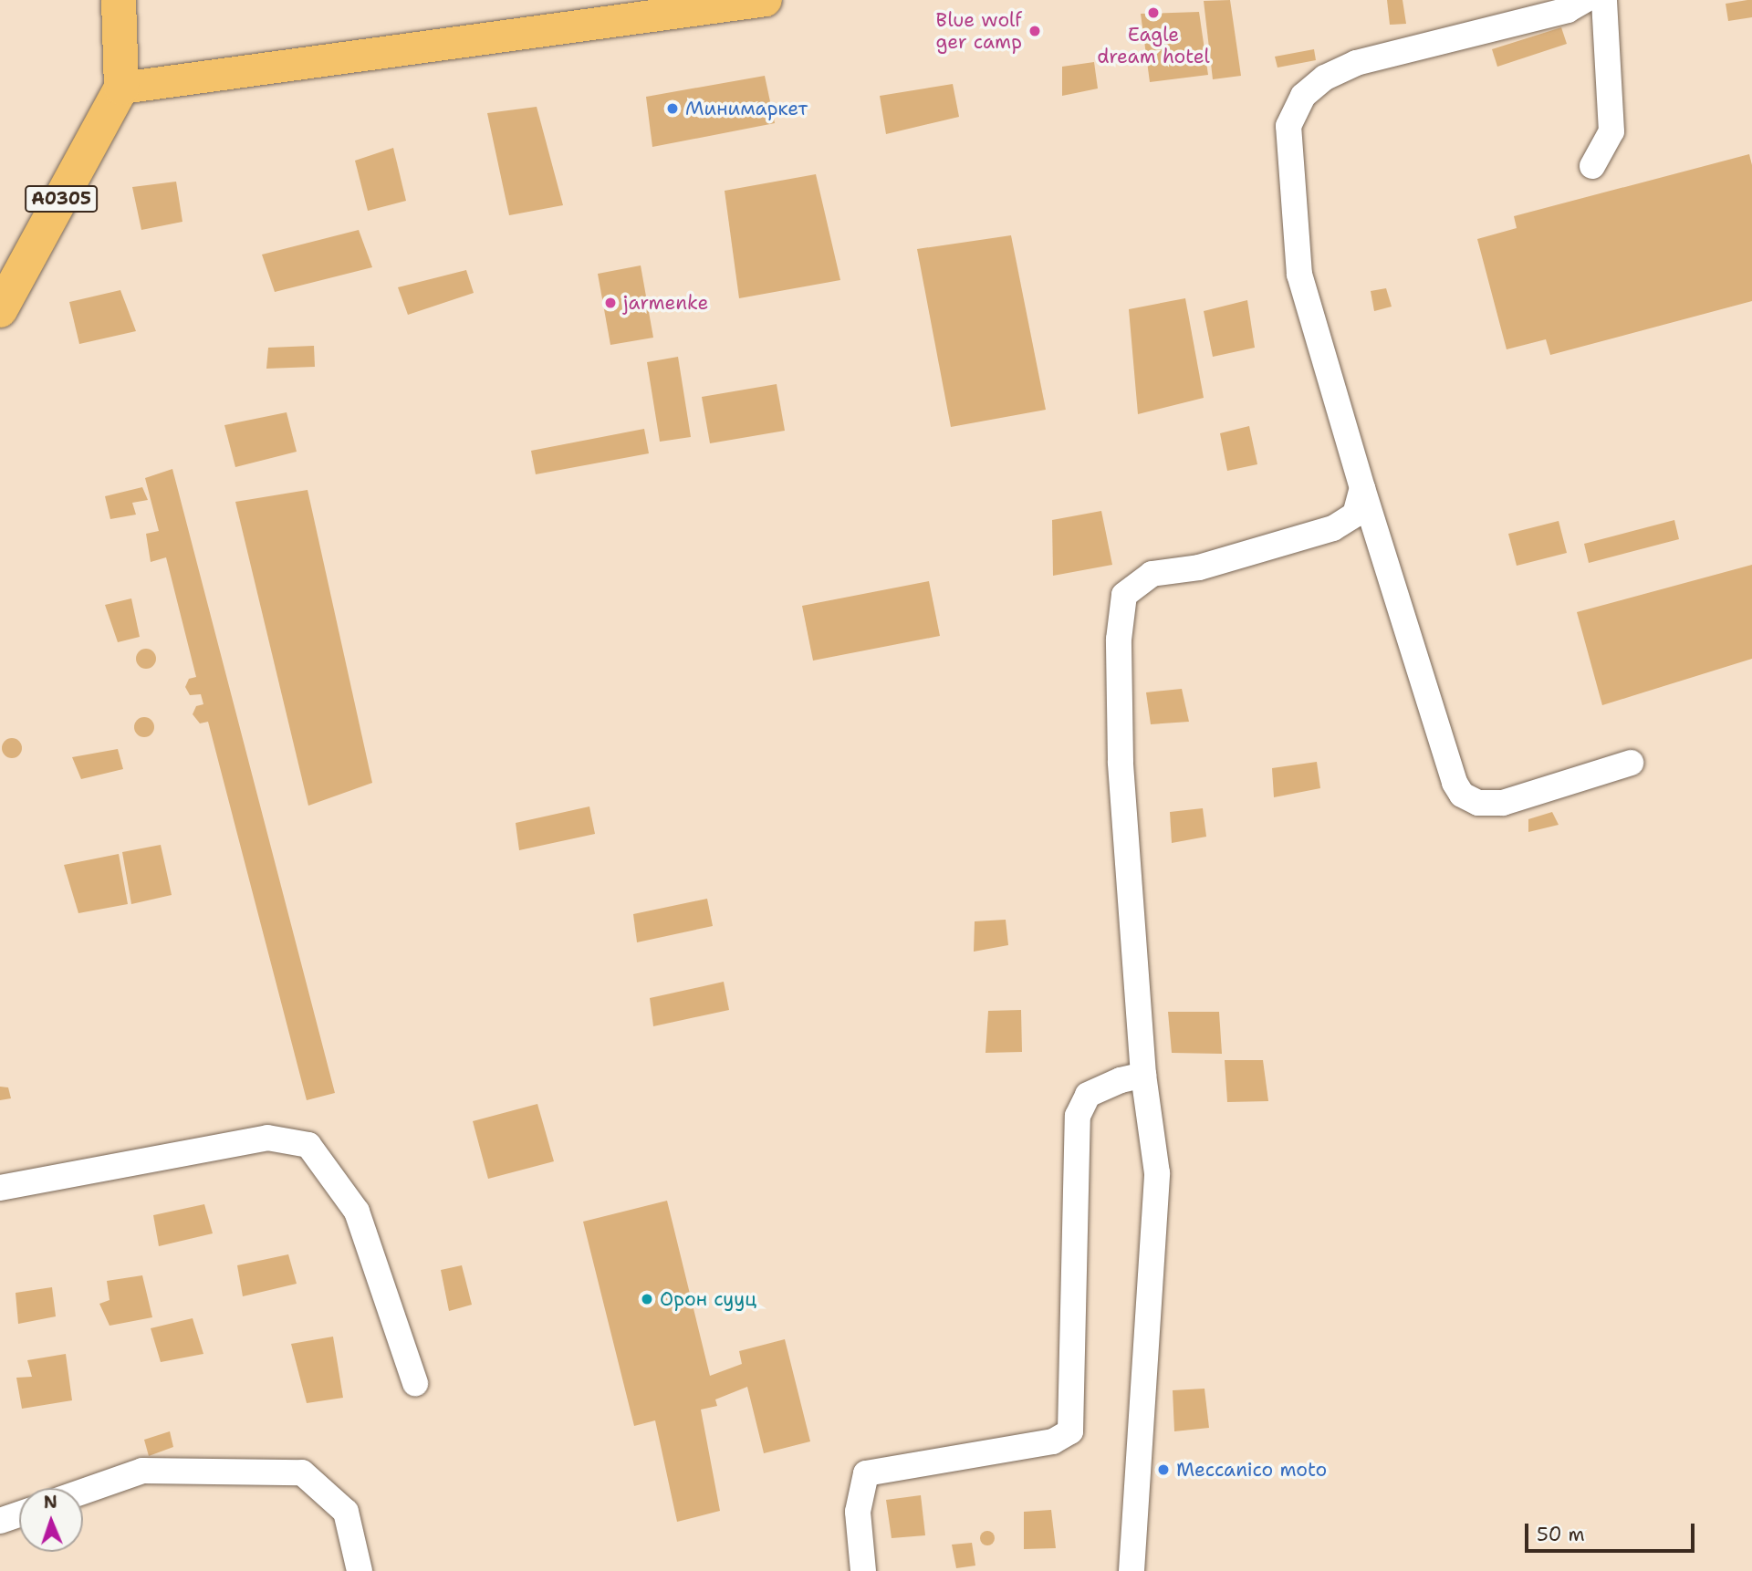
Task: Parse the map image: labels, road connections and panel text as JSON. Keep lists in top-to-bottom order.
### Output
{
  "streets": {
    "highway": ["A0305"]
  },
  "places": [
    "Eagle dream hotel",
    "Blue wolf ger camp",
    "Минимаркет",
    "jarmenke",
    "Орон сууц",
    "Meccanico moto"
  ],
  "scale_bar": "50 m",
  "north": "top"
}
